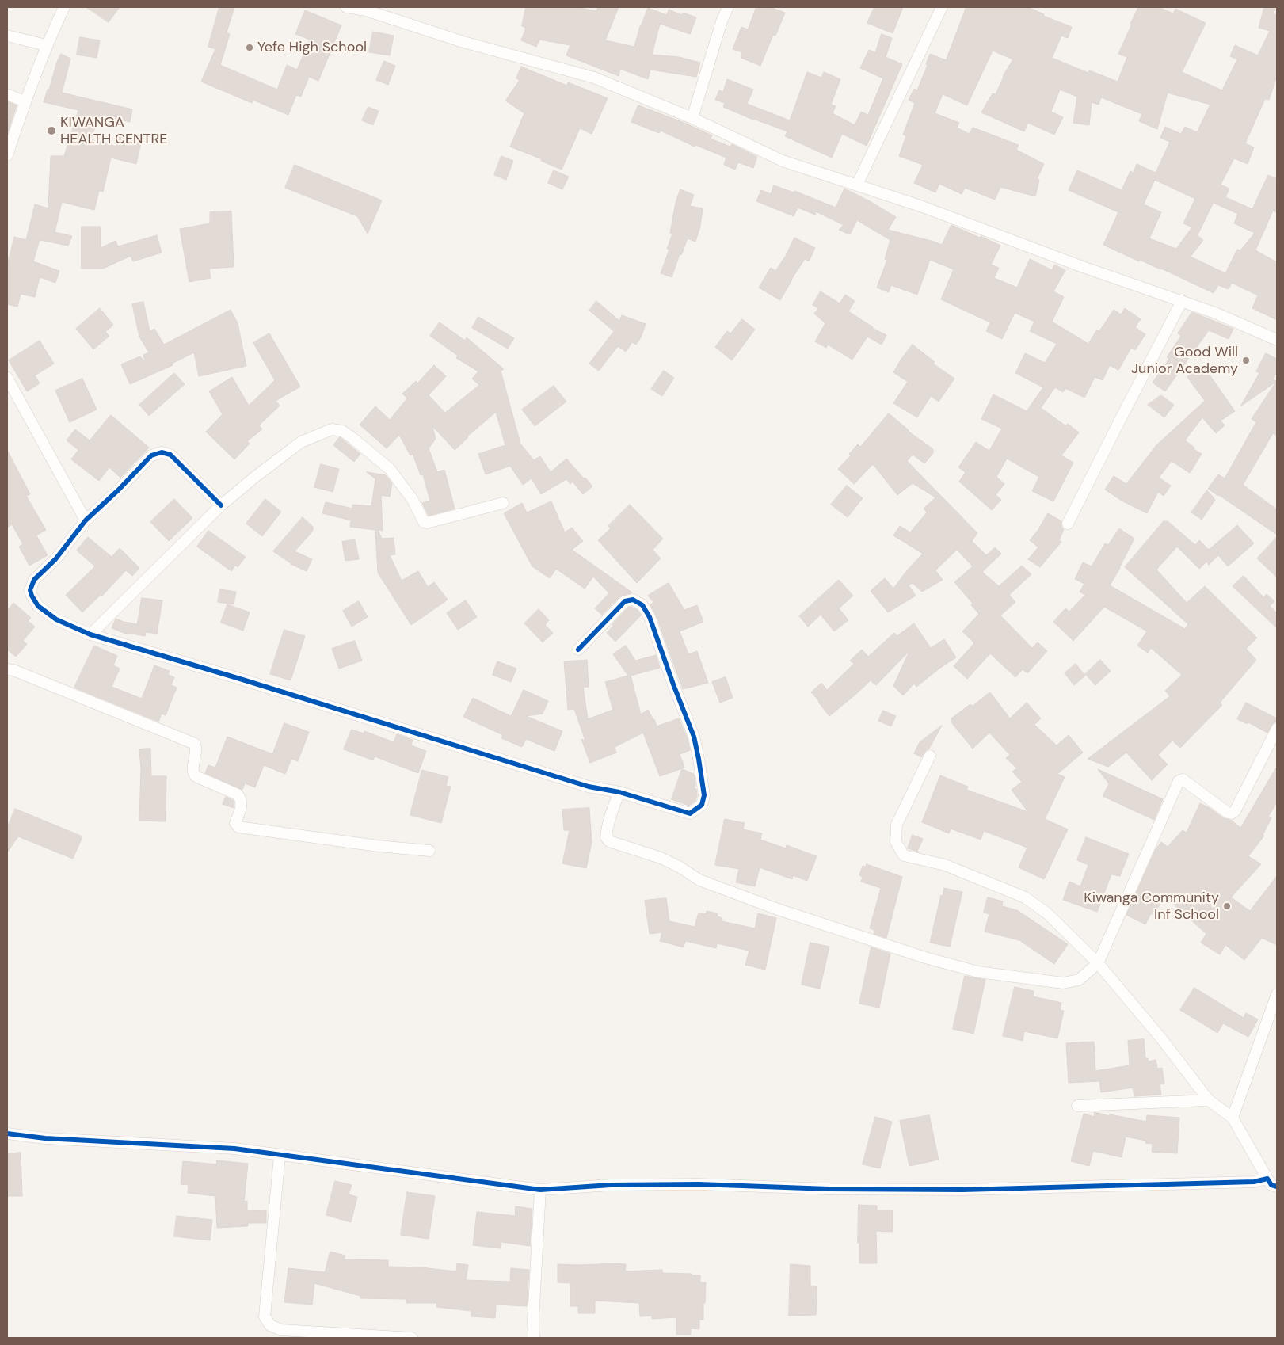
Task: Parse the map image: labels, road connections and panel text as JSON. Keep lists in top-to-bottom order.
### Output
{
  "places": [
    "Yefe High School",
    "KIWANGA HEALTH CENTRE",
    "Good Will Junior Academy",
    "Kiwanga Community Inf School"
  ]
}
